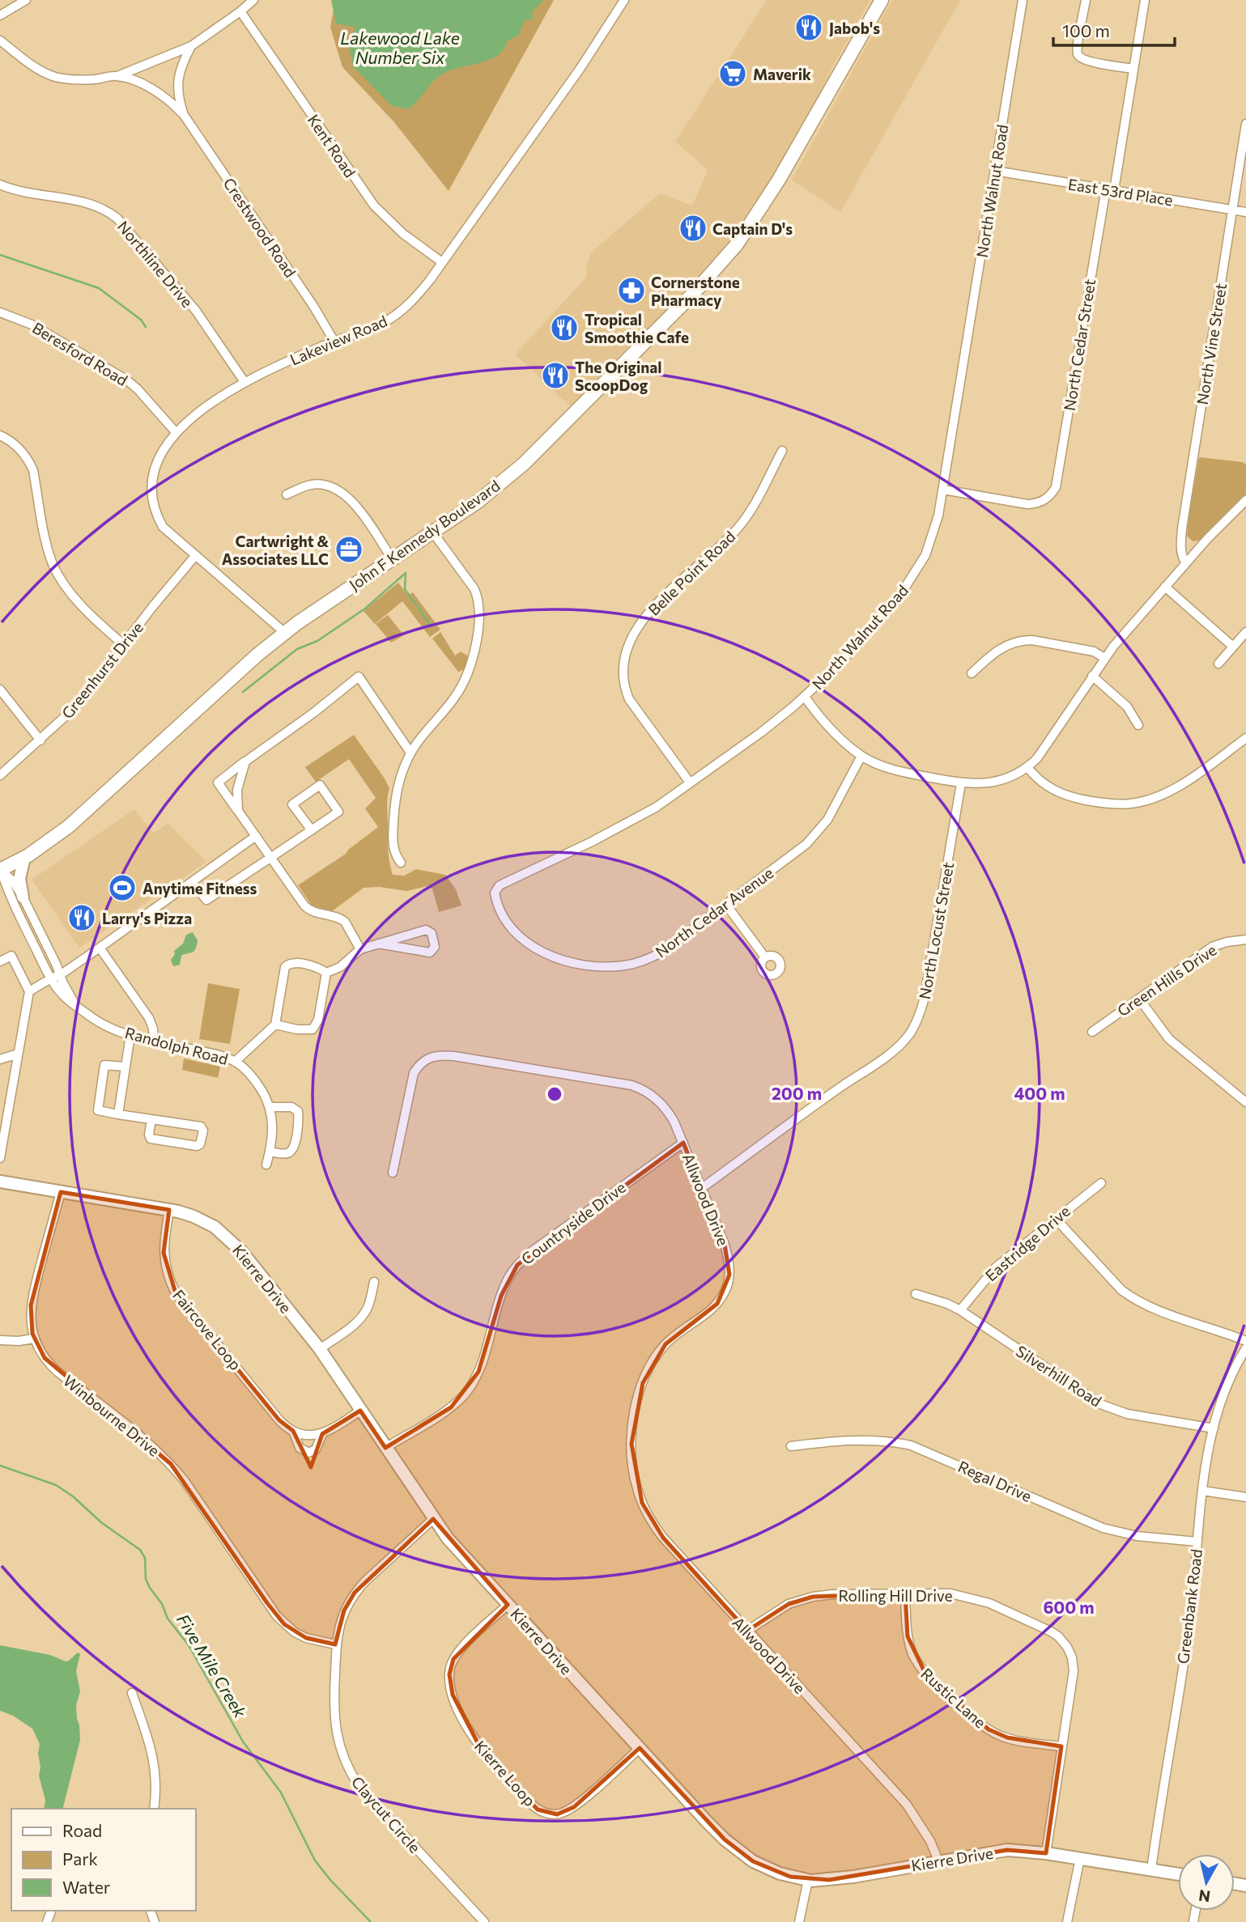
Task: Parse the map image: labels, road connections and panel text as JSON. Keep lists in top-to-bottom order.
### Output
{
  "streets": {
    "main road": ["John F Kennedy Boulevard"],
    "street": [
      "Kent Road",
      "North Walnut Road",
      "East 53rd Place",
      "Crestwood Road",
      "Northline Drive",
      "Lakeview Road",
      "North Vine Street",
      "North Cedar Street",
      "Beresford Road",
      "Belle Point Road",
      "Greenhurst Drive",
      "North Cedar Avenue",
      "North Locust Street",
      "Green Hills Drive",
      "Randolph Road",
      "Allwood Drive",
      "Countryside Drive",
      "Eastridge Drive",
      "Kierre Drive",
      "Faircove Loop",
      "Silverhill Road",
      "Winbourne Drive",
      "Regal Drive",
      "Rolling Hill Drive",
      "Greenbank Road",
      "Rustic Lane",
      "Kierre Loop",
      "Claycut Circle"
    ]
  },
  "crossings": [
    ["Kent Road", "Lakeview Road"],
    ["North Walnut Road", "East 53rd Place"],
    ["North Walnut Road", "North Cedar Street"],
    ["North Walnut Road", "Belle Point Road"],
    ["North Walnut Road", "North Cedar Avenue"],
    ["East 53rd Place", "North Vine Street"],
    ["East 53rd Place", "North Cedar Street"],
    ["Crestwood Road", "Lakeview Road"],
    ["Northline Drive", "Lakeview Road"],
    ["Lakeview Road", "Beresford Road"],
    ["Lakeview Road", "John F Kennedy Boulevard"],
    ["Lakeview Road", "Greenhurst Drive"],
    ["John F Kennedy Boulevard", "Randolph Road"],
    ["North Locust Street", "Allwood Drive"],
    ["Allwood Drive", "Countryside Drive"],
    ["Allwood Drive", "Kierre Drive"],
    ["Allwood Drive", "Rolling Hill Drive"],
    ["Countryside Drive", "Kierre Drive"],
    ["Eastridge Drive", "Silverhill Road"],
    ["Kierre Drive", "Faircove Loop"],
    ["Kierre Drive", "Winbourne Drive"],
    ["Kierre Drive", "Rolling Hill Drive"],
    ["Kierre Drive", "Greenbank Road"],
    ["Kierre Drive", "Kierre Loop"],
    ["Kierre Drive", "Claycut Circle"],
    ["Silverhill Road", "Greenbank Road"],
    ["Winbourne Drive", "Claycut Circle"],
    ["Regal Drive", "Greenbank Road"],
    ["Rolling Hill Drive", "Rustic Lane"]
  ],
  "water": ["Lakewood Lake Number Six", "Five Mile Creek"],
  "places": {
    "restaurant": [
      "Jabob's",
      "Captain D's",
      "Tropical Smoothie Cafe",
      "The Original ScoopDog",
      "Larry's Pizza"
    ],
    "supermarket": ["Maverik"],
    "pharmacy": ["Cornerstone Pharmacy"],
    "office": ["Cartwright & Associates LLC"],
    "sports": ["Anytime Fitness"]
  },
  "legend": ["Road", "Park", "Water"],
  "scale_bar": "100 m",
  "north": "bottom",
  "rings": ["200 m", "400 m", "600 m"]
}
